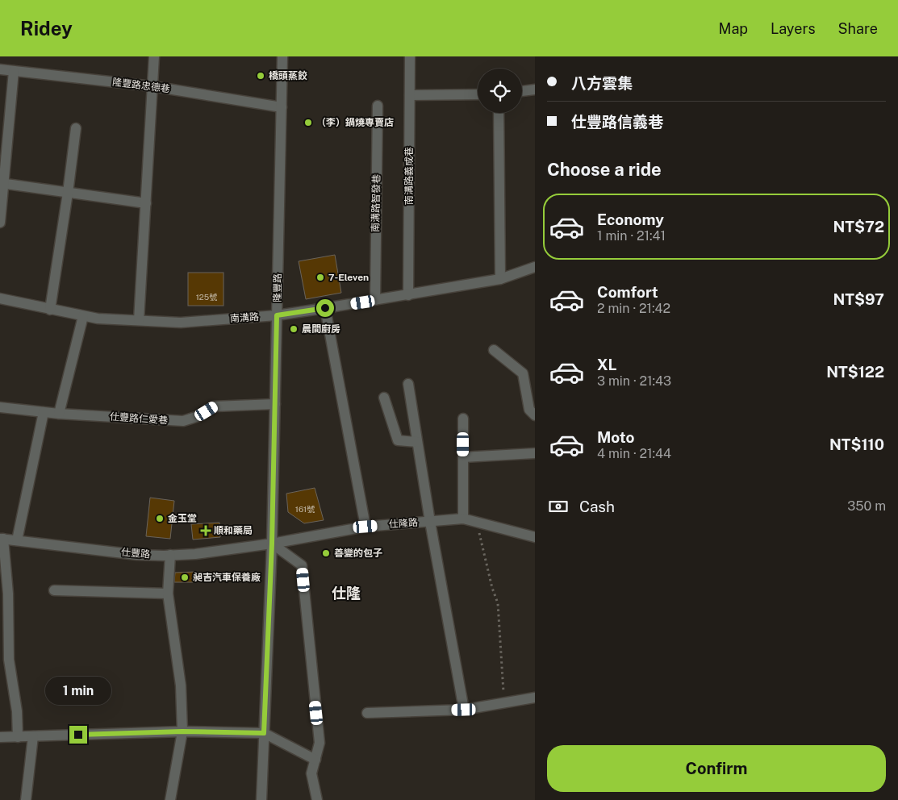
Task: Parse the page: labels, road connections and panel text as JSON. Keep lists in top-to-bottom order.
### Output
{
  "streets": {
    "street": [
      "隆豐路忠德巷",
      "南溝路義成巷",
      "南溝路智發巷",
      "隆豐路",
      "南溝路",
      "仕豐路仁愛巷",
      "仕隆路",
      "仕豐路"
    ]
  },
  "crossings": [
    ["隆豐路忠德巷", "隆豐路"],
    ["南溝路義成巷", "南溝路"],
    ["南溝路智發巷", "南溝路"],
    ["隆豐路", "南溝路"],
    ["隆豐路", "仕豐路仁愛巷"],
    ["隆豐路", "仕隆路"],
    ["隆豐路", "仕豐路"],
    ["仕隆路", "仕豐路"]
  ],
  "districts": ["仕隆"],
  "places": {
    "other": [
      "橋頭蒸餃",
      "（李）鍋燒專賣店",
      "7-Eleven",
      "晨間廚房",
      "金玉堂",
      "善變的包子",
      "昶吉汽車保養廠"
    ],
    "health": ["順和藥局"]
  },
  "house_numbers": ["125號", "161號"],
  "page": {
    "header": "Ridey",
    "nav": ["Map", "Layers", "Share"],
    "banner": ["八方雲集", "仕豐路信義巷"],
    "heading": "Choose a ride",
    "list": [
      {
        "name": "Economy",
        "note": "1 min · 21:41",
        "value": "NT$72"
      },
      {
        "name": "Comfort",
        "note": "2 min · 21:42",
        "value": "NT$97"
      },
      {
        "name": "XL",
        "note": "3 min · 21:43",
        "value": "NT$122"
      },
      {
        "name": "Moto",
        "note": "4 min · 21:44",
        "value": "NT$110"
      }
    ],
    "pay": ["Cash", "350 m"],
    "bubble": "1 min",
    "buttons": "Confirm"
  }
}
